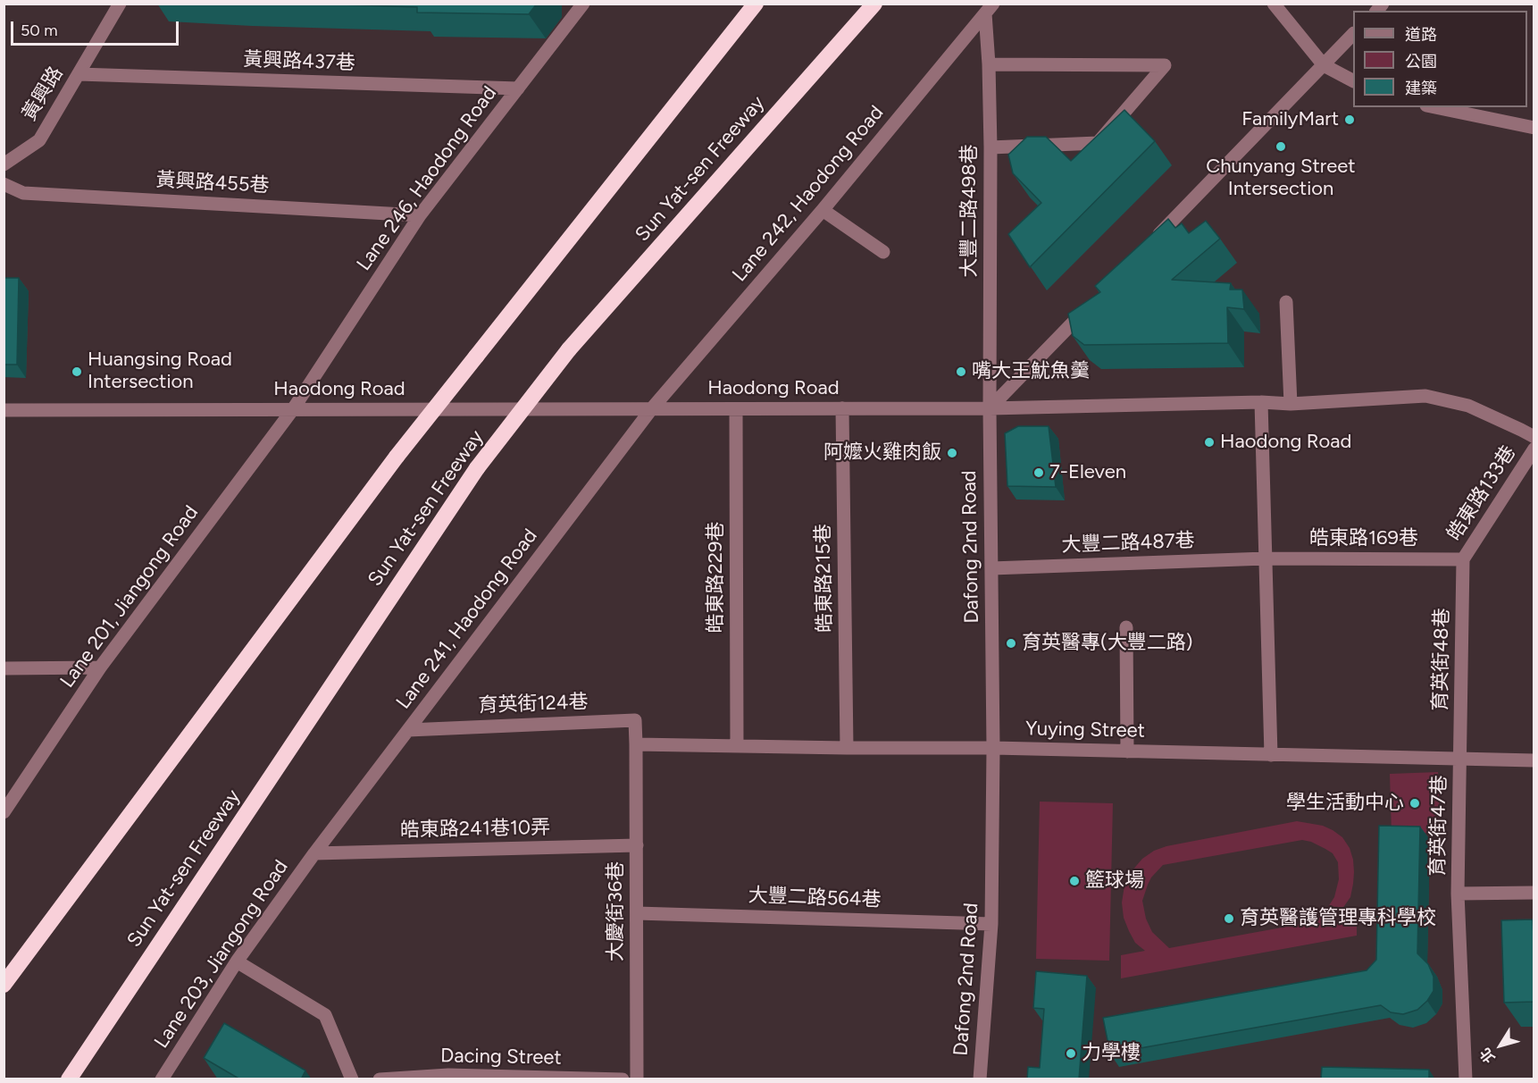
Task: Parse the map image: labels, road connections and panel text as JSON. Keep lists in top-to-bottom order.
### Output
{
  "streets": {
    "highway": ["Sun Yat-sen Freeway"],
    "street": [
      "黃興路437巷",
      "黃興路",
      "Lane 246, Haodong Road",
      "黃興路455巷",
      "Lane 242, Haodong Road",
      "大豐二路498巷",
      "Haodong Road",
      "皓東路133巷",
      "皓東路169巷",
      "大豐二路487巷",
      "Dafong 2nd Road",
      "皓東路229巷",
      "皓東路215巷",
      "Lane 201, Jiangong Road",
      "Lane 241, Haodong Road",
      "育英街48巷",
      "育英街124巷",
      "Yuying Street",
      "育英街47巷",
      "皓東路241巷10弄",
      "大豐二路564巷",
      "大慶街36巷",
      "Lane 203, Jiangong Road",
      "Dacing Street"
    ]
  },
  "crossings": [
    ["黃興路437巷", "黃興路"],
    ["黃興路437巷", "Lane 246, Haodong Road"],
    ["Lane 246, Haodong Road", "黃興路455巷"],
    ["Lane 246, Haodong Road", "Haodong Road"],
    ["Lane 246, Haodong Road", "Lane 201, Jiangong Road"],
    ["Lane 242, Haodong Road", "大豐二路498巷"],
    ["Lane 242, Haodong Road", "Haodong Road"],
    ["Lane 242, Haodong Road", "Lane 241, Haodong Road"],
    ["大豐二路498巷", "Haodong Road"],
    ["大豐二路498巷", "Dafong 2nd Road"],
    ["Haodong Road", "Dafong 2nd Road"],
    ["Haodong Road", "皓東路229巷"],
    ["Haodong Road", "皓東路215巷"],
    ["Haodong Road", "Lane 201, Jiangong Road"],
    ["Haodong Road", "Lane 241, Haodong Road"],
    ["皓東路133巷", "皓東路169巷"],
    ["皓東路133巷", "育英街48巷"],
    ["皓東路169巷", "大豐二路487巷"],
    ["皓東路169巷", "育英街48巷"],
    ["大豐二路487巷", "Dafong 2nd Road"],
    ["Dafong 2nd Road", "Yuying Street"],
    ["Dafong 2nd Road", "大豐二路564巷"],
    ["皓東路229巷", "Yuying Street"],
    ["皓東路215巷", "Yuying Street"],
    ["Lane 241, Haodong Road", "育英街124巷"],
    ["Lane 241, Haodong Road", "皓東路241巷10弄"],
    ["Lane 241, Haodong Road", "Lane 203, Jiangong Road"],
    ["育英街48巷", "Yuying Street"],
    ["育英街48巷", "育英街47巷"],
    ["育英街124巷", "Yuying Street"],
    ["育英街124巷", "大慶街36巷"],
    ["Yuying Street", "育英街47巷"],
    ["Yuying Street", "大慶街36巷"],
    ["皓東路241巷10弄", "大慶街36巷"],
    ["皓東路241巷10弄", "Lane 203, Jiangong Road"],
    ["大豐二路564巷", "大慶街36巷"]
  ],
  "places": [
    "FamilyMart",
    "Chunyang Street Intersection",
    "Huangsing Road Intersection",
    "嘴大王魷魚羹",
    "Haodong Road",
    "阿嬤火雞肉飯",
    "7-Eleven",
    "育英醫專(大豐二路)",
    "學生活動中心",
    "籃球場",
    "育英醫護管理專科學校",
    "力學樓"
  ],
  "legend": ["道路", "公園", "建築"],
  "scale_bar": "50 m",
  "north": "bottom left"
}
